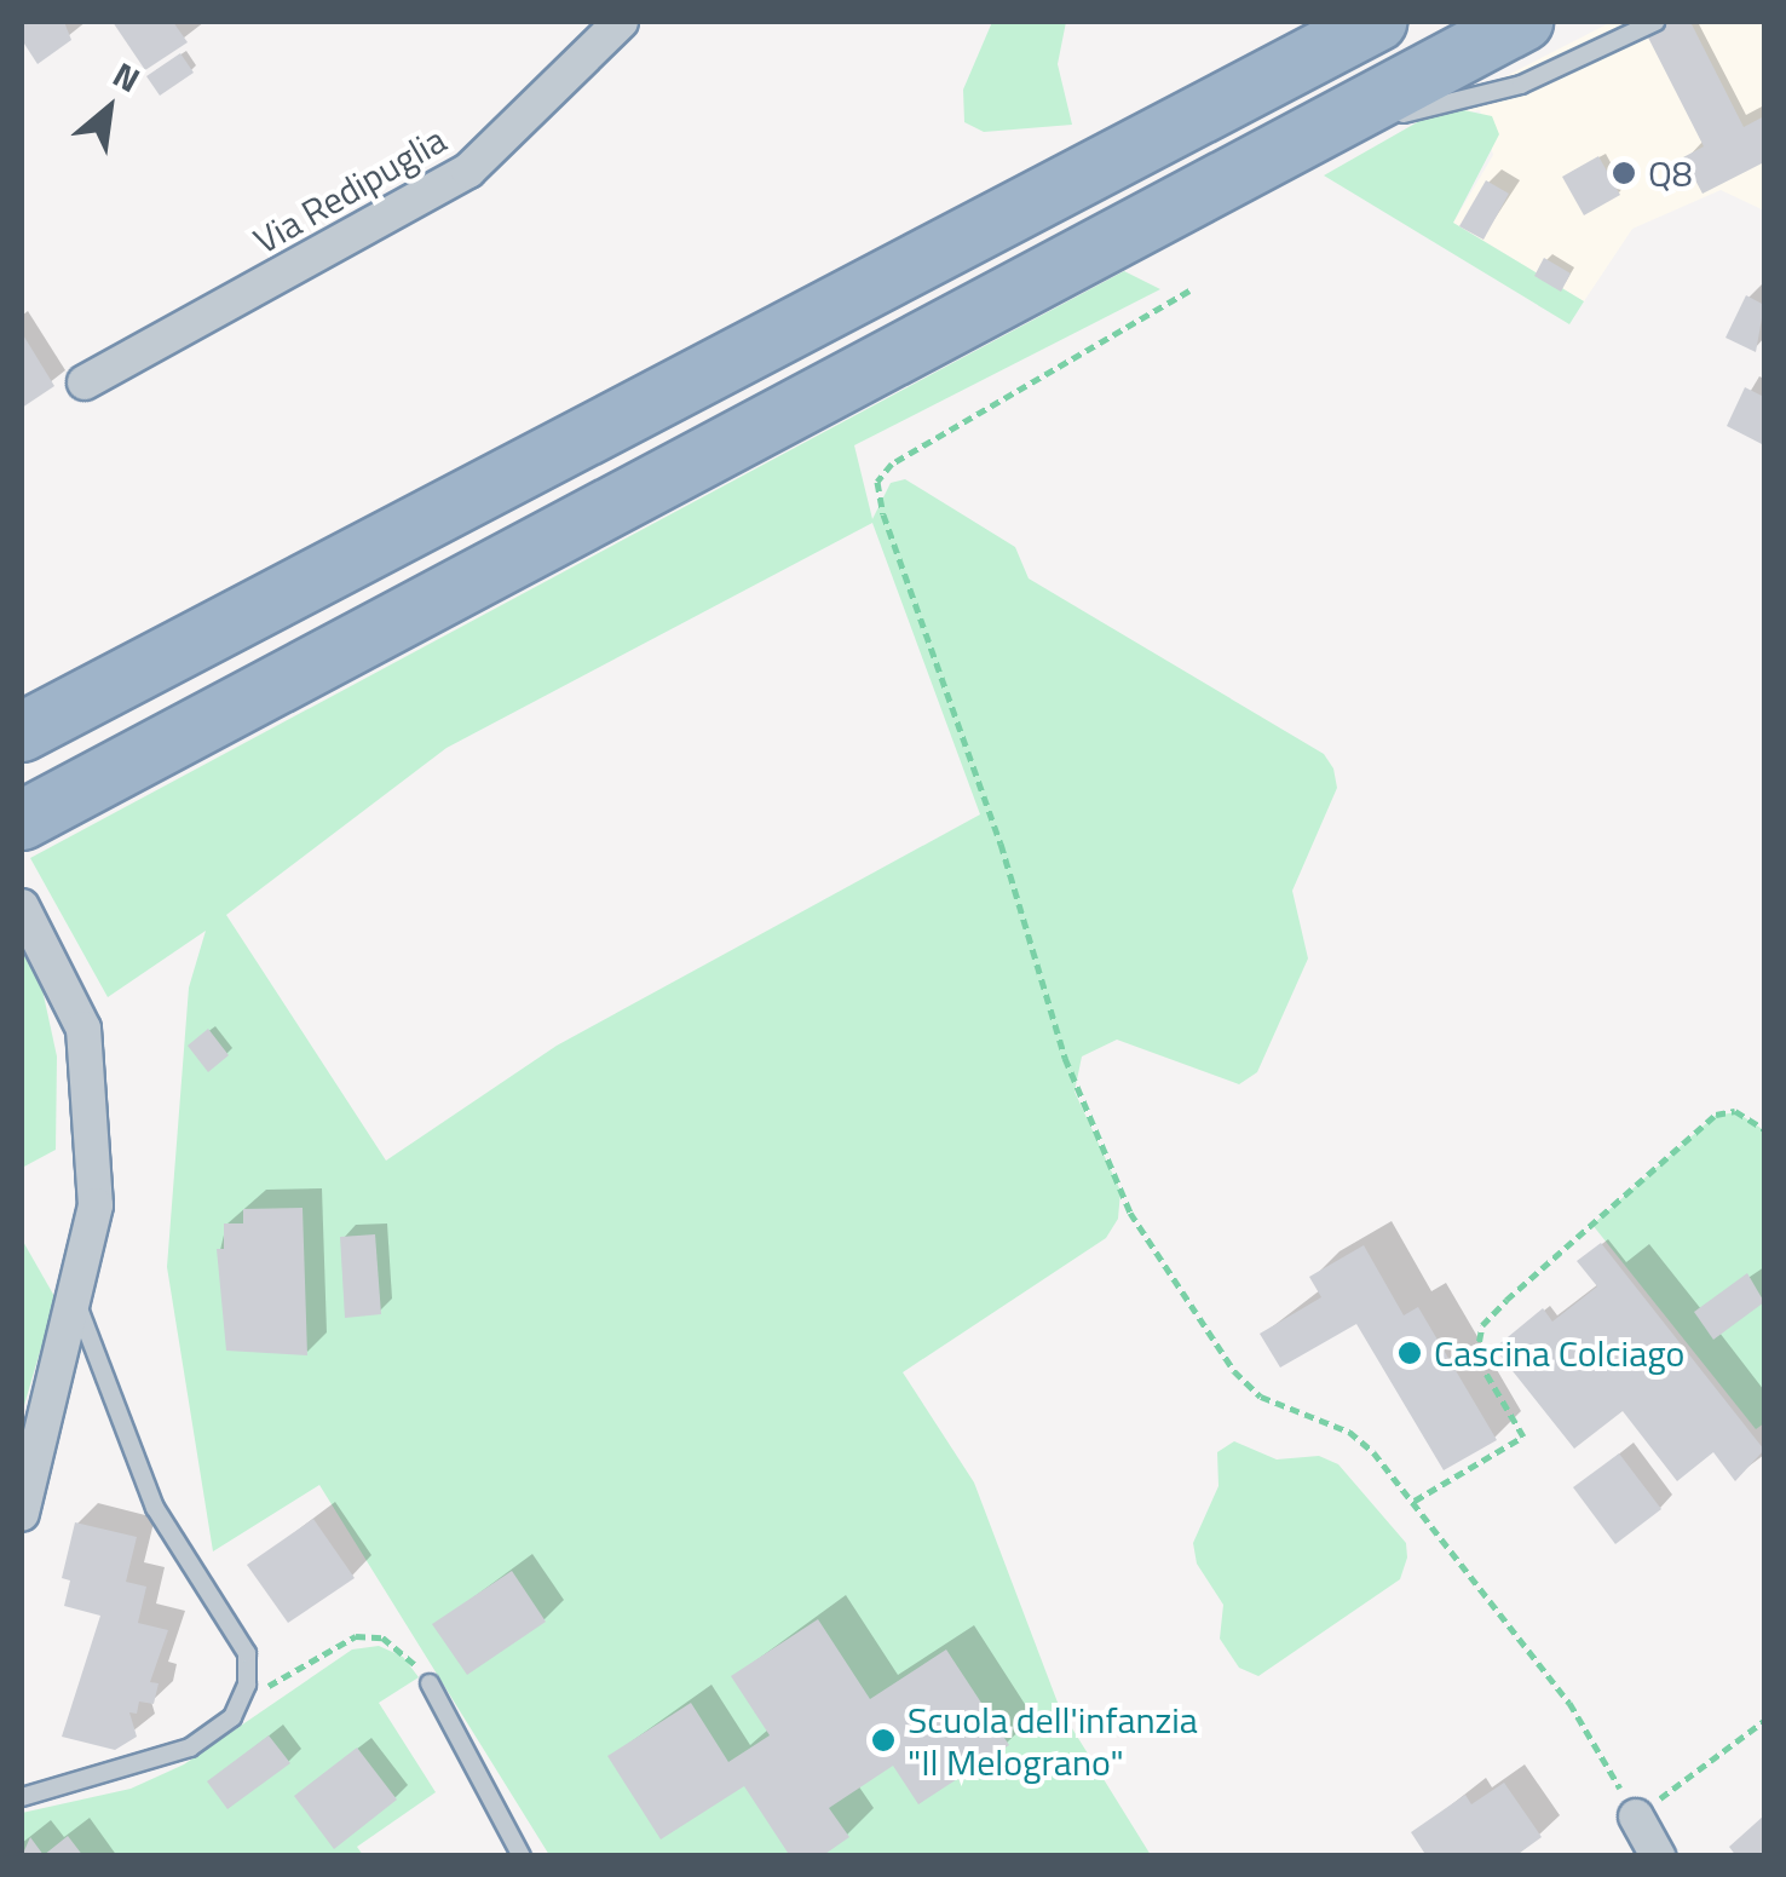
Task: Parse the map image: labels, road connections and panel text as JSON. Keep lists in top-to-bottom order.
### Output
{
  "streets": {
    "street": ["Via Redipuglia"]
  },
  "places": ["Q8", "Cascina Colciago", "Scuola dell'infanzia \"Il Melograno\""],
  "north": "top right"
}
